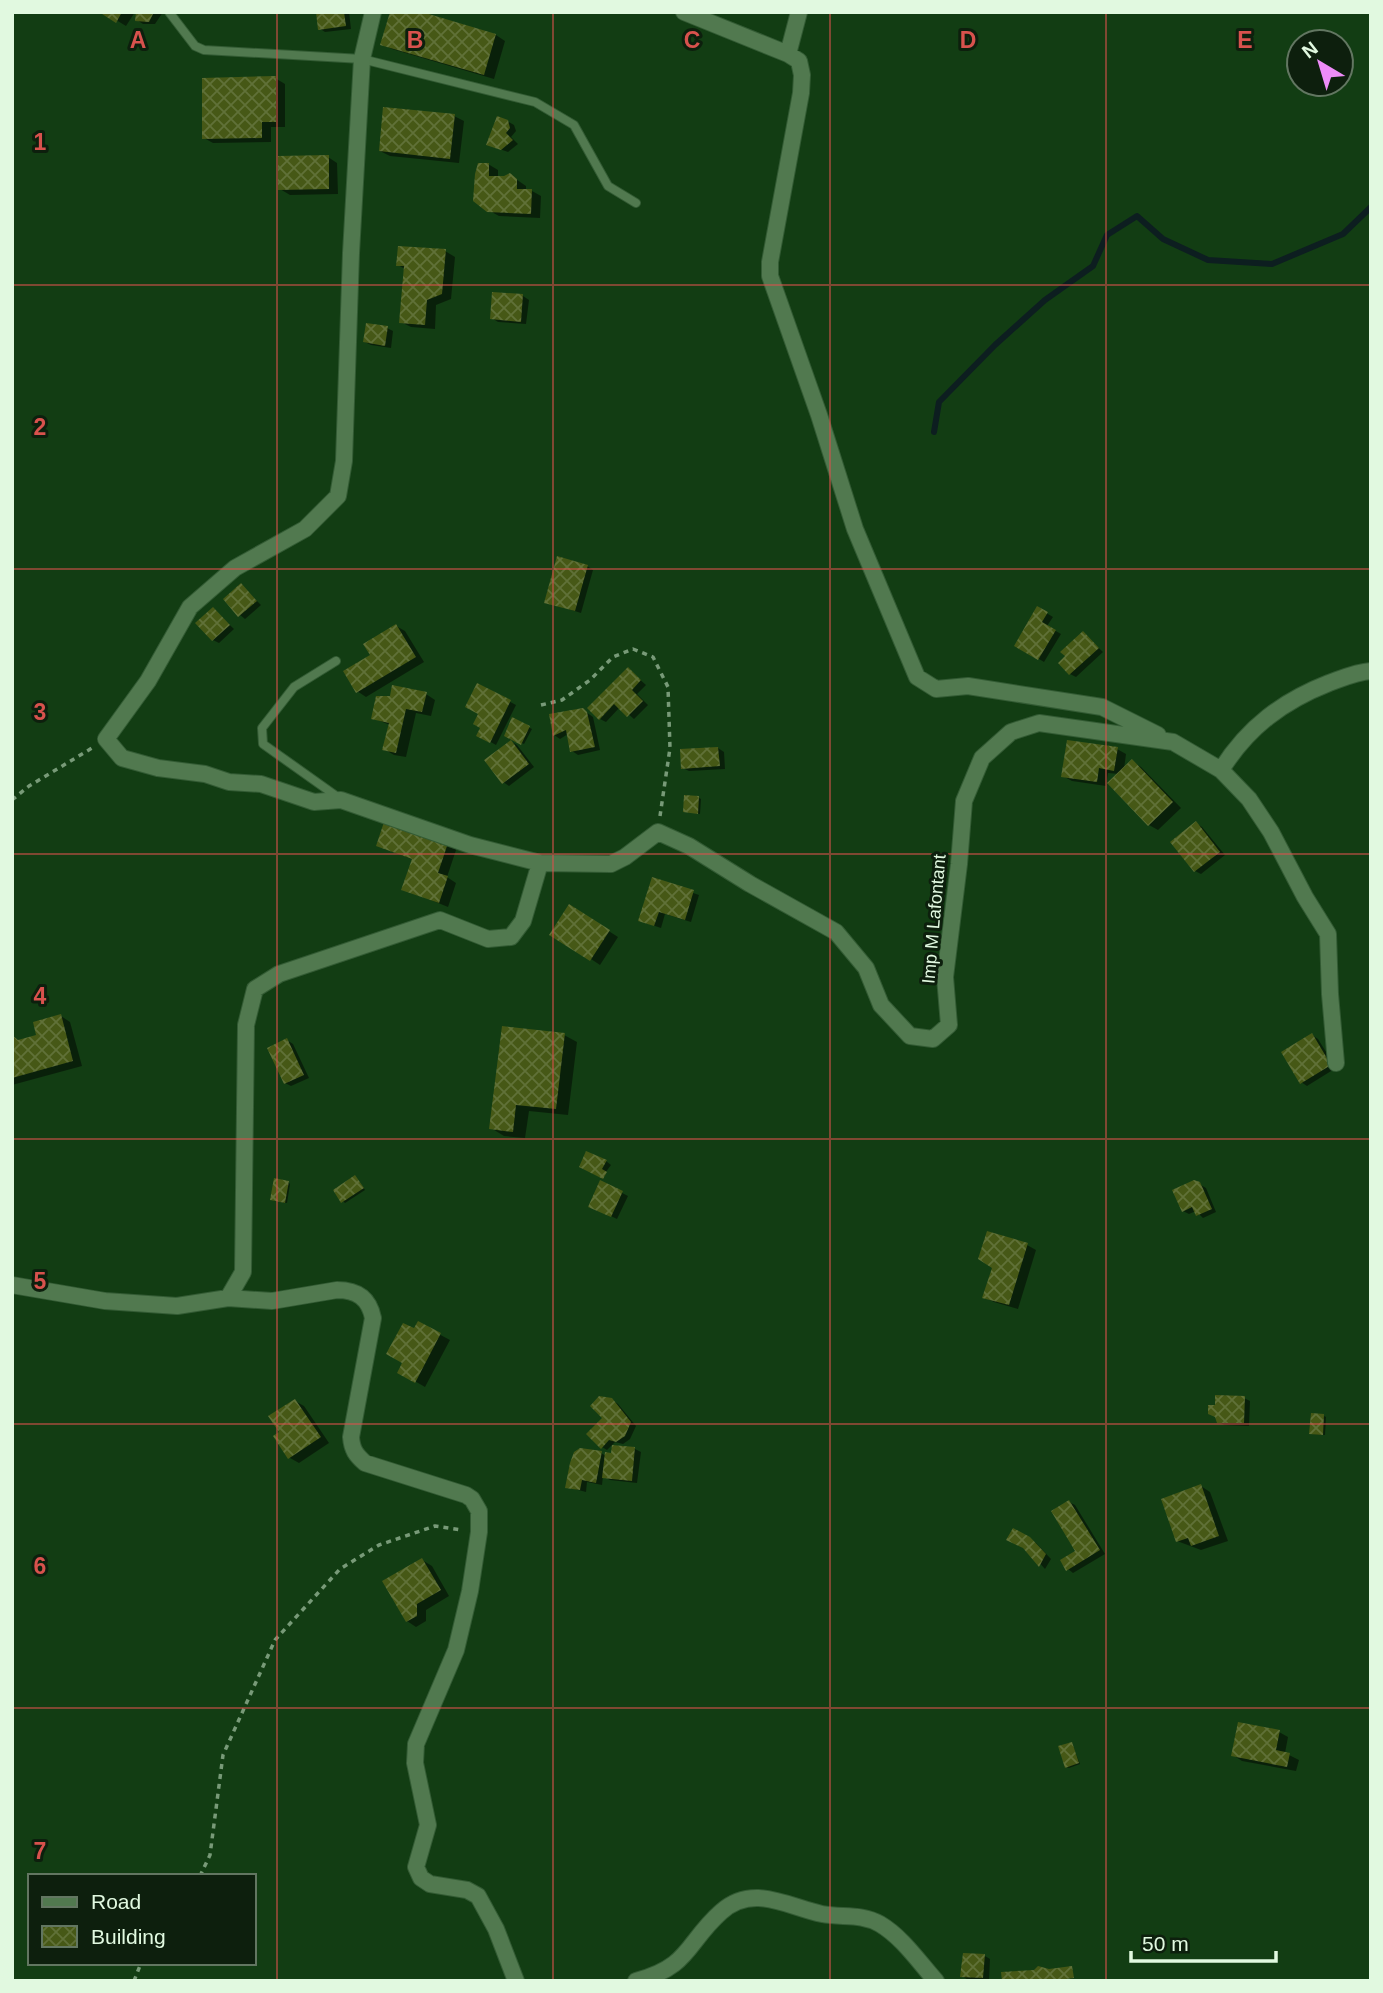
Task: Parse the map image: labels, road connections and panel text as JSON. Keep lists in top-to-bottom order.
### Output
{
  "streets": {
    "street": ["Imp M Lafontant"]
  },
  "legend": ["Road", "Building"],
  "scale_bar": "50 m",
  "north": "top left",
  "grid": {
    "columns": [
      "A",
      "B",
      "C",
      "D",
      "E"
    ],
    "rows": [
      "1",
      "2",
      "3",
      "4",
      "5",
      "6",
      "7"
    ]
  }
}
